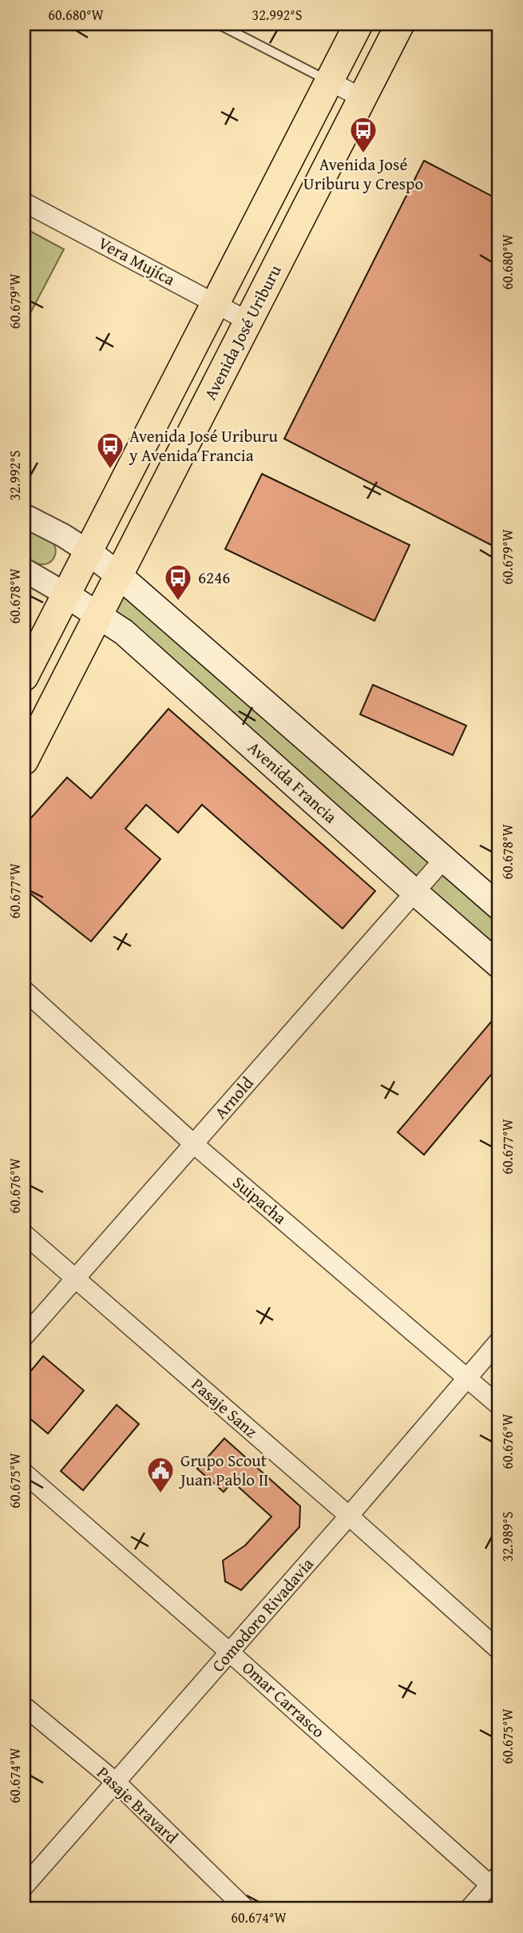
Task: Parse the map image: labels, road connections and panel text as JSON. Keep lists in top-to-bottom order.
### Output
{
  "streets": {
    "main road": ["Avenida José Uriburu", "Avenida Francia"],
    "street": [
      "Vera Mujíca",
      "Arnold",
      "Suipacha",
      "Pasaje Sanz",
      "Comodoro Rivadavia",
      "Omar Carrasco",
      "Pasaje Bravard"
    ]
  },
  "crossings": [
    ["Vera Mujíca", "Avenida José Uriburu"],
    ["Avenida José Uriburu", "Avenida Francia"],
    ["Avenida Francia", "Arnold"],
    ["Arnold", "Suipacha"],
    ["Arnold", "Pasaje Sanz"],
    ["Suipacha", "Comodoro Rivadavia"],
    ["Pasaje Sanz", "Comodoro Rivadavia"],
    ["Comodoro Rivadavia", "Omar Carrasco"],
    ["Comodoro Rivadavia", "Pasaje Bravard"]
  ],
  "places": {
    "bus stop": ["Avenida José Uriburu y Crespo", "Avenida José Uriburu y Avenida Francia", "6246"],
    "public building": ["Grupo Scout Juan Pablo II"]
  },
  "coordinates": [
    "60.680°W",
    "32.992°S",
    "60.679°W",
    "60.678°W",
    "60.677°W",
    "60.676°W",
    "60.675°W",
    "32.989°S",
    "60.674°W"
  ]
}
